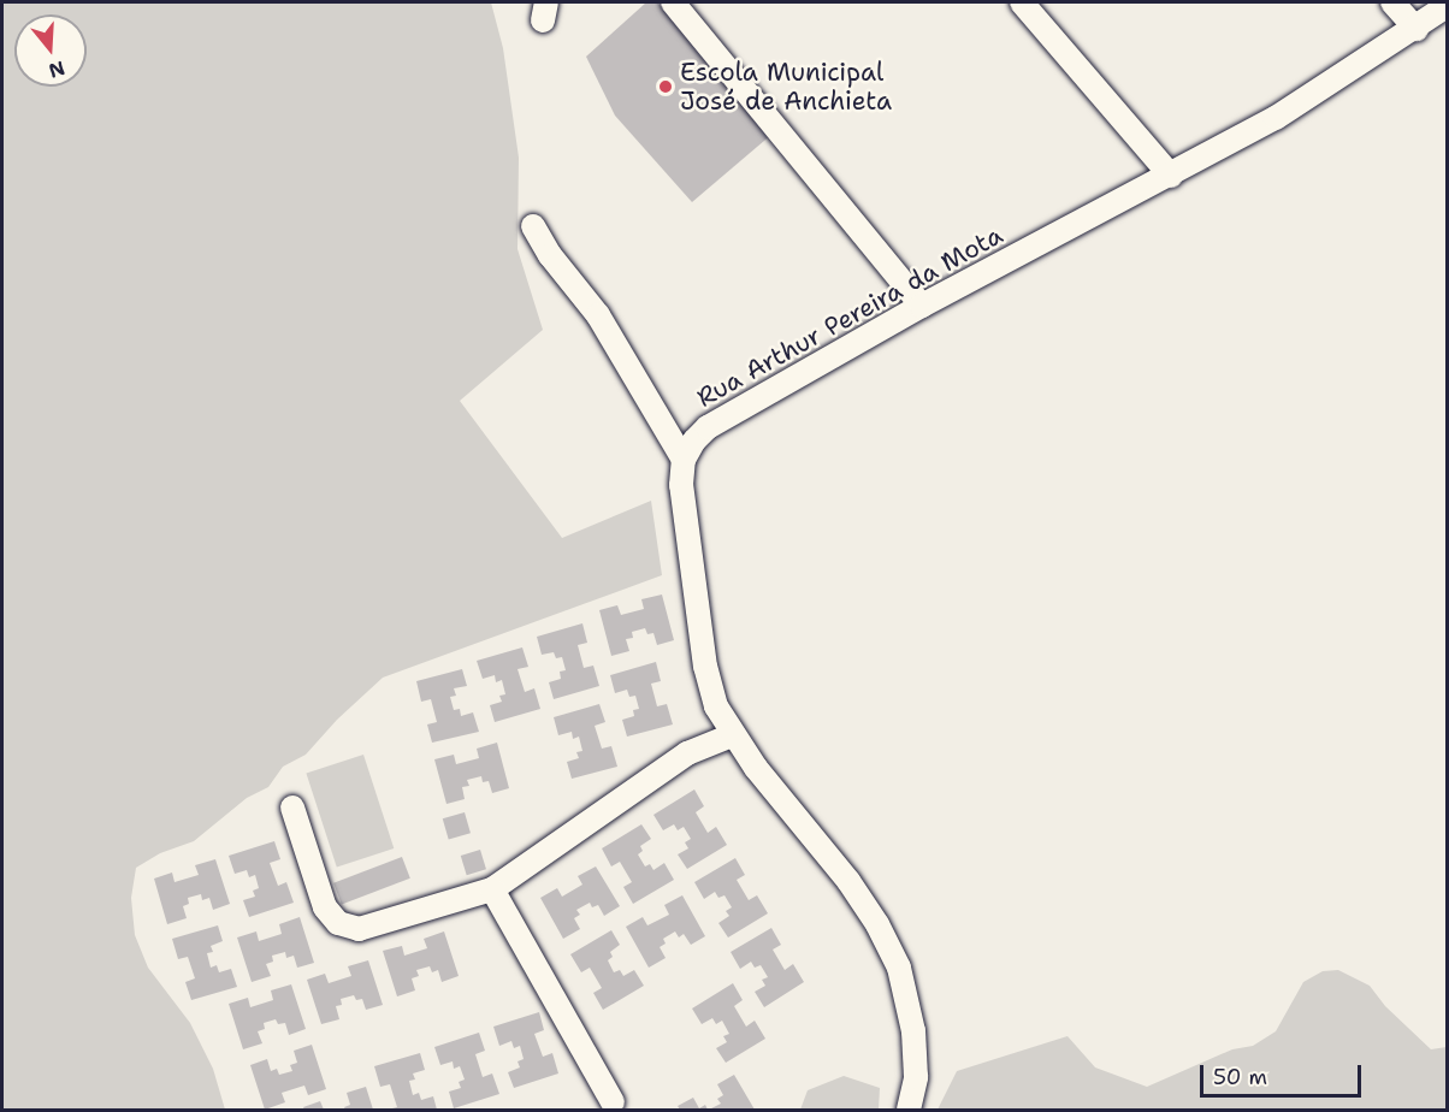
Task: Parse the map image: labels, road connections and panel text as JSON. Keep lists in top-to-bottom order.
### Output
{
  "streets": {
    "street": ["Rua Arthur Pereira da Mota"]
  },
  "places": ["Escola Municipal José de Anchieta"],
  "scale_bar": "50 m",
  "north": "bottom"
}
